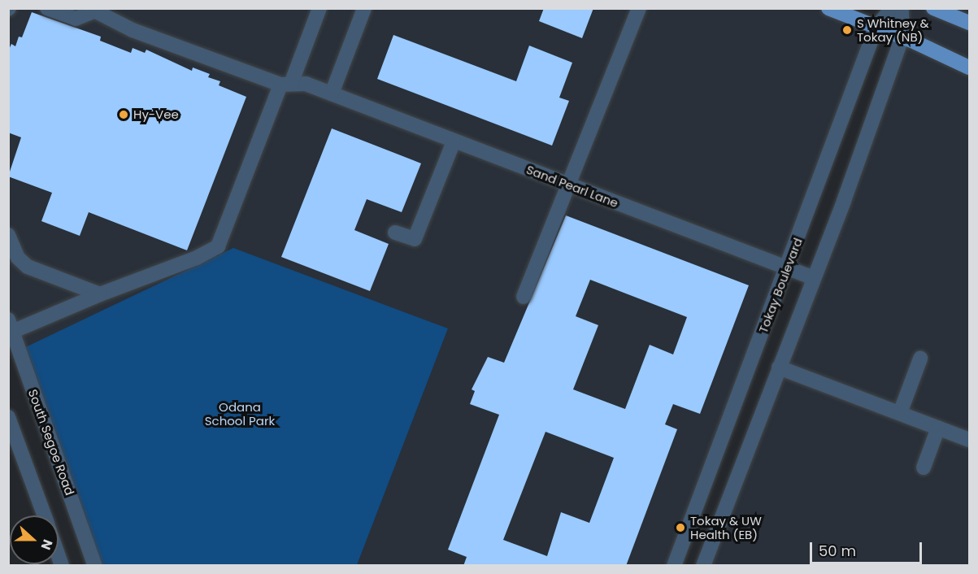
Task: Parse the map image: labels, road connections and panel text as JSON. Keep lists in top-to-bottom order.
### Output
{
  "streets": {
    "street": ["Sand Pearl Lane", "Tokay Boulevard", "South Segoe Road"]
  },
  "crossings": [
    ["Sand Pearl Lane", "Tokay Boulevard"]
  ],
  "parks": ["Odana School Park"],
  "places": ["S Whitney & Tokay (NB)", "Hy-Vee", "Tokay & UW Health (EB)"],
  "scale_bar": "50 m",
  "north": "right"
}
